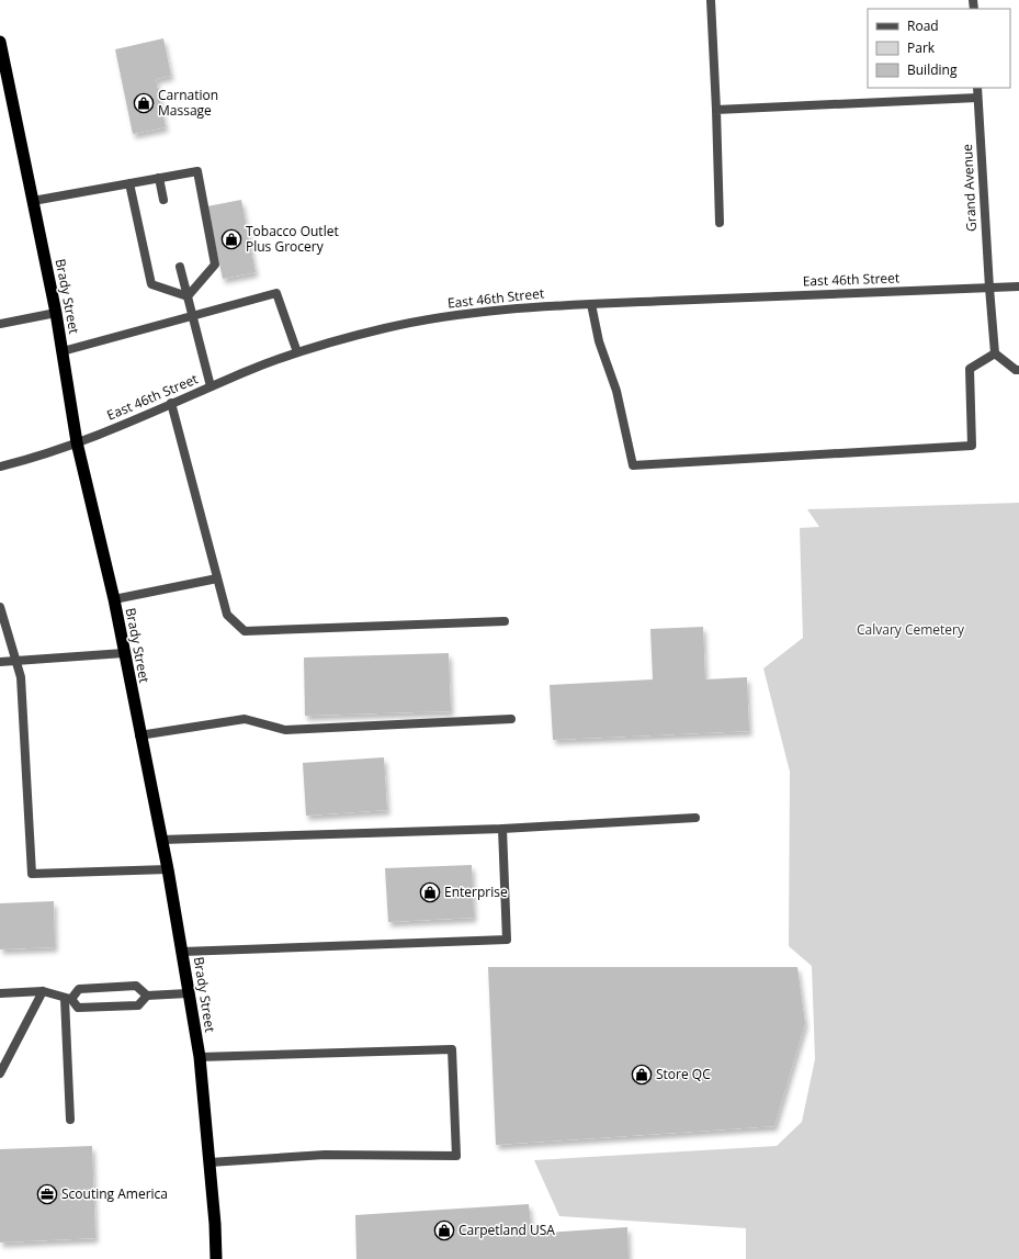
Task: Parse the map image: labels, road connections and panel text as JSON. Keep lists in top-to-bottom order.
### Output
{
  "streets": {
    "highway": ["Brady Street"],
    "street": ["Grand Avenue", "East 46th Street"]
  },
  "crossings": [
    ["Grand Avenue", "East 46th Street"],
    ["East 46th Street", "Brady Street"]
  ],
  "parks": ["Calvary Cemetery"],
  "places": {
    "shop": [
      "Carnation Massage",
      "Tobacco Outlet Plus Grocery",
      "Enterprise",
      "Store QC",
      "Carpetland USA"
    ],
    "office": ["Scouting America"]
  },
  "legend": ["Road", "Park", "Building"]
}
